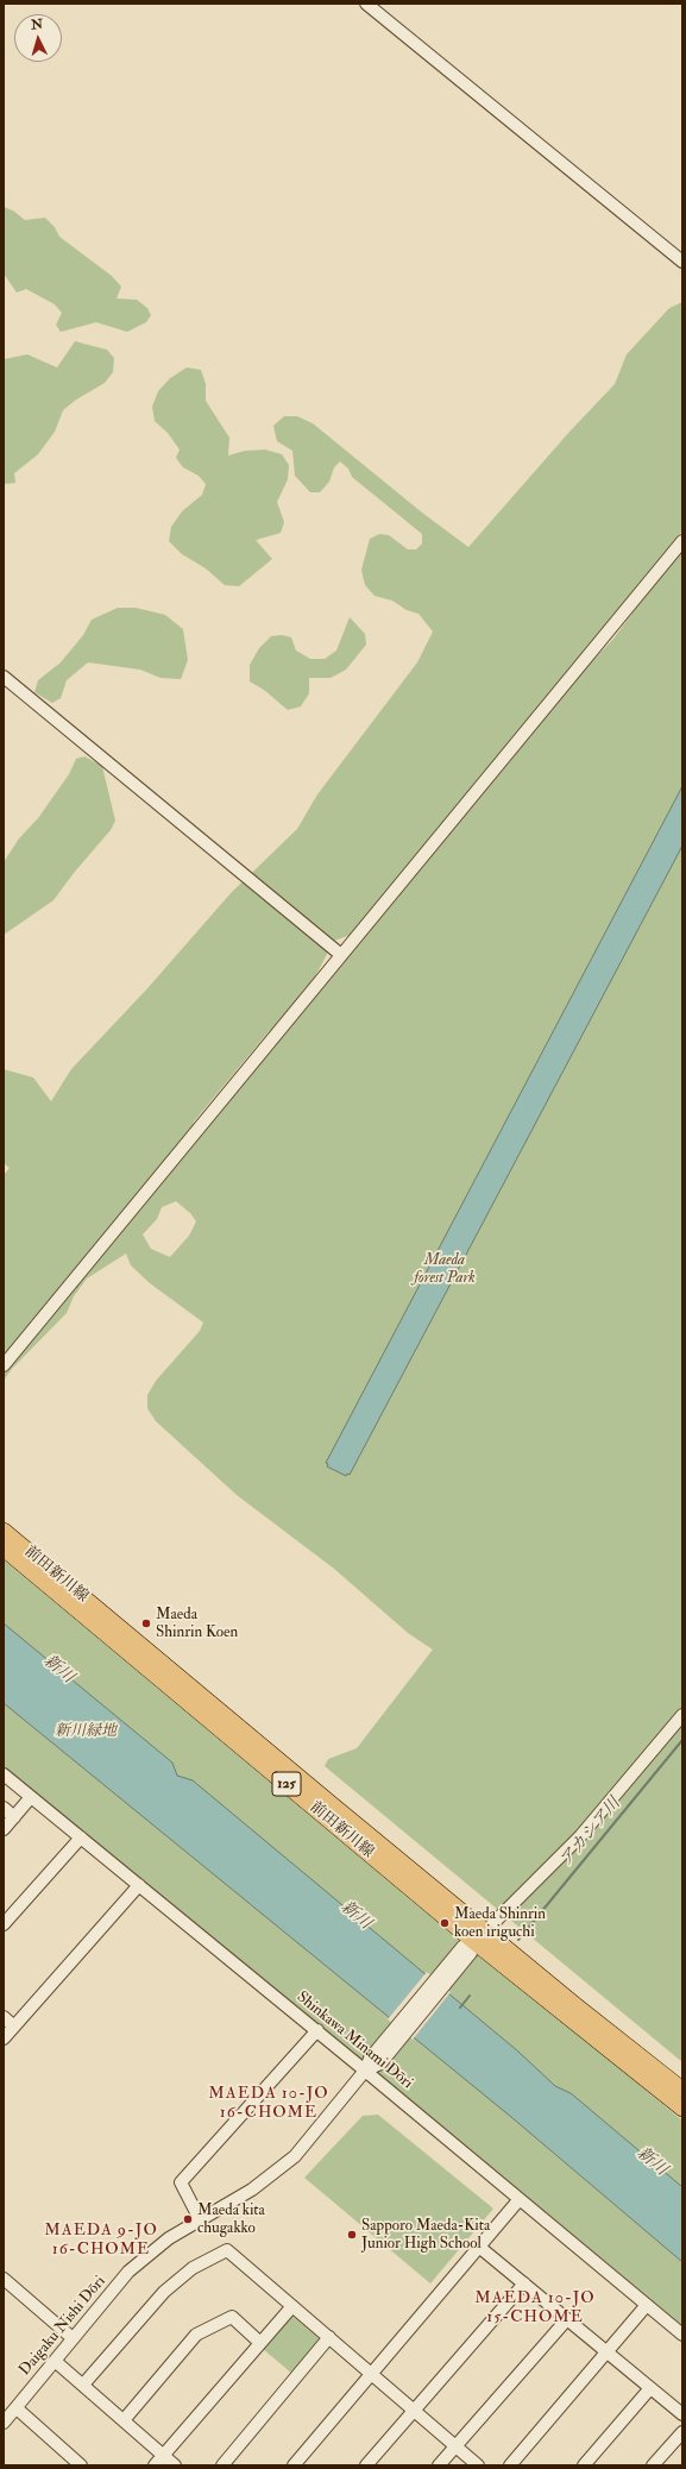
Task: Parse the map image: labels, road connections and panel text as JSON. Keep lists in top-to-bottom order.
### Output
{
  "streets": {
    "main road": ["前田新川線", "125"],
    "street": ["Shinkawa Minami Dōri", "Daigaku Nishi Dōri"]
  },
  "crossings": [
    ["前田新川線", "Daigaku Nishi Dōri"],
    ["Shinkawa Minami Dōri", "Daigaku Nishi Dōri"]
  ],
  "districts": ["MAEDA 10-JO 16-CHOME", "MAEDA 9-JO 16-CHOME", "MAEDA 10-JO 15-CHOME"],
  "water": ["新川", "アカシア川"],
  "parks": ["Maeda forest Park", "新川緑地"],
  "places": [
    "Maeda Shinrin Koen",
    "Maeda Shinrin koen iriguchi",
    "Maeda kita chugakko",
    "Sapporo Maeda-Kita Junior High School"
  ],
  "north": "top"
}
